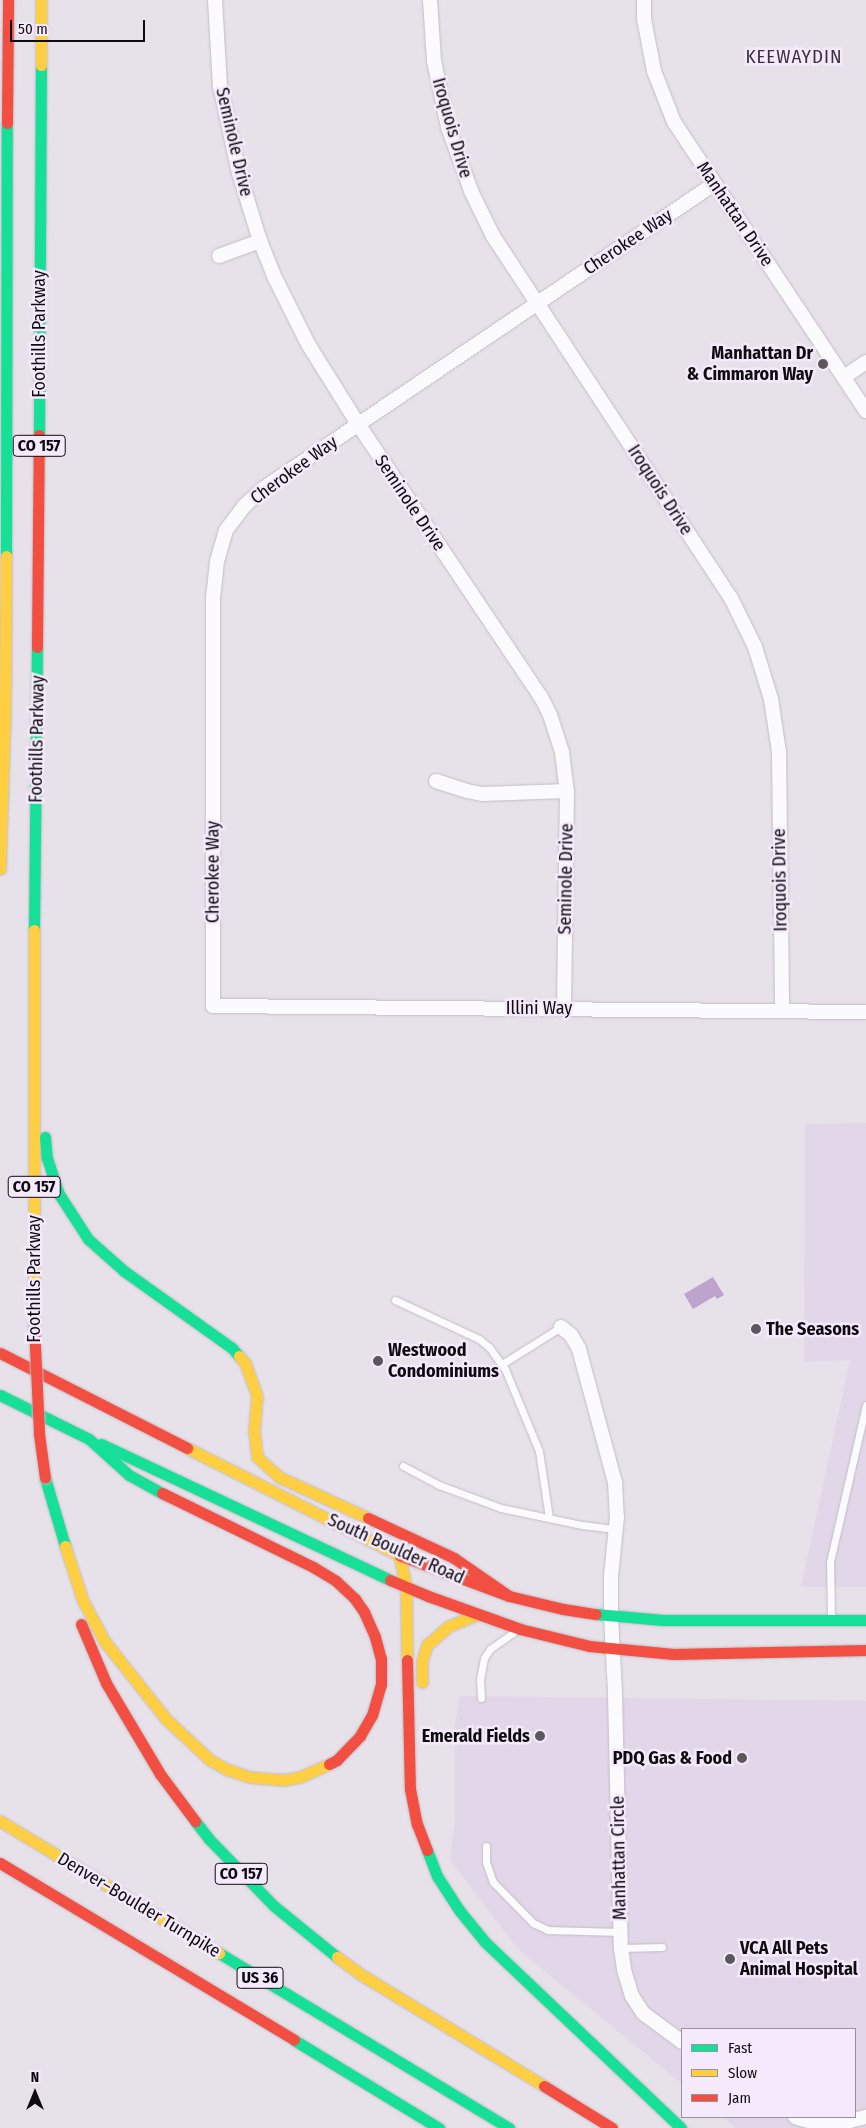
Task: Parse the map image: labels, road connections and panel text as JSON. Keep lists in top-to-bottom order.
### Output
{
  "streets": {
    "main road": [
      "Foothills Parkway",
      "CO 157",
      "South Boulder Road",
      "Denver–Boulder Turnpike",
      "US 36"
    ],
    "street": [
      "Iroquois Drive",
      "Seminole Drive",
      "Manhattan Drive",
      "Cherokee Way",
      "Illini Way",
      "Manhattan Circle"
    ]
  },
  "crossings": [
    ["Iroquois Drive", "Cherokee Way"],
    ["Iroquois Drive", "Illini Way"],
    ["Seminole Drive", "Cherokee Way"],
    ["Seminole Drive", "Illini Way"],
    ["Manhattan Drive", "Cherokee Way"],
    ["Cherokee Way", "Illini Way"],
    ["Foothills Parkway", "CO 157"],
    ["South Boulder Road", "Manhattan Circle"]
  ],
  "districts": ["KEEWAYDIN"],
  "places": [
    "Manhattan Dr & Cimmaron Way",
    "The Seasons",
    "Westwood Condominiums",
    "Emerald Fields",
    "PDQ Gas & Food",
    "VCA All Pets Animal Hospital"
  ],
  "legend": ["Fast", "Slow", "Jam"],
  "scale_bar": "50 m",
  "north": "top"
}
